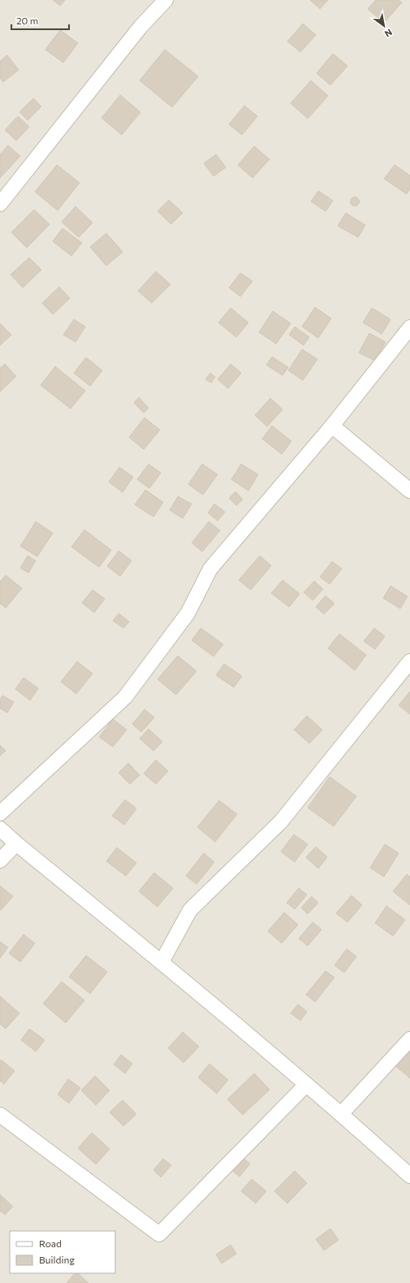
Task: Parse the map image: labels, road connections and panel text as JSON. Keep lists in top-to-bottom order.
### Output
{
  "legend": ["Road", "Building"],
  "scale_bar": "20 m",
  "north": "bottom right"
}
